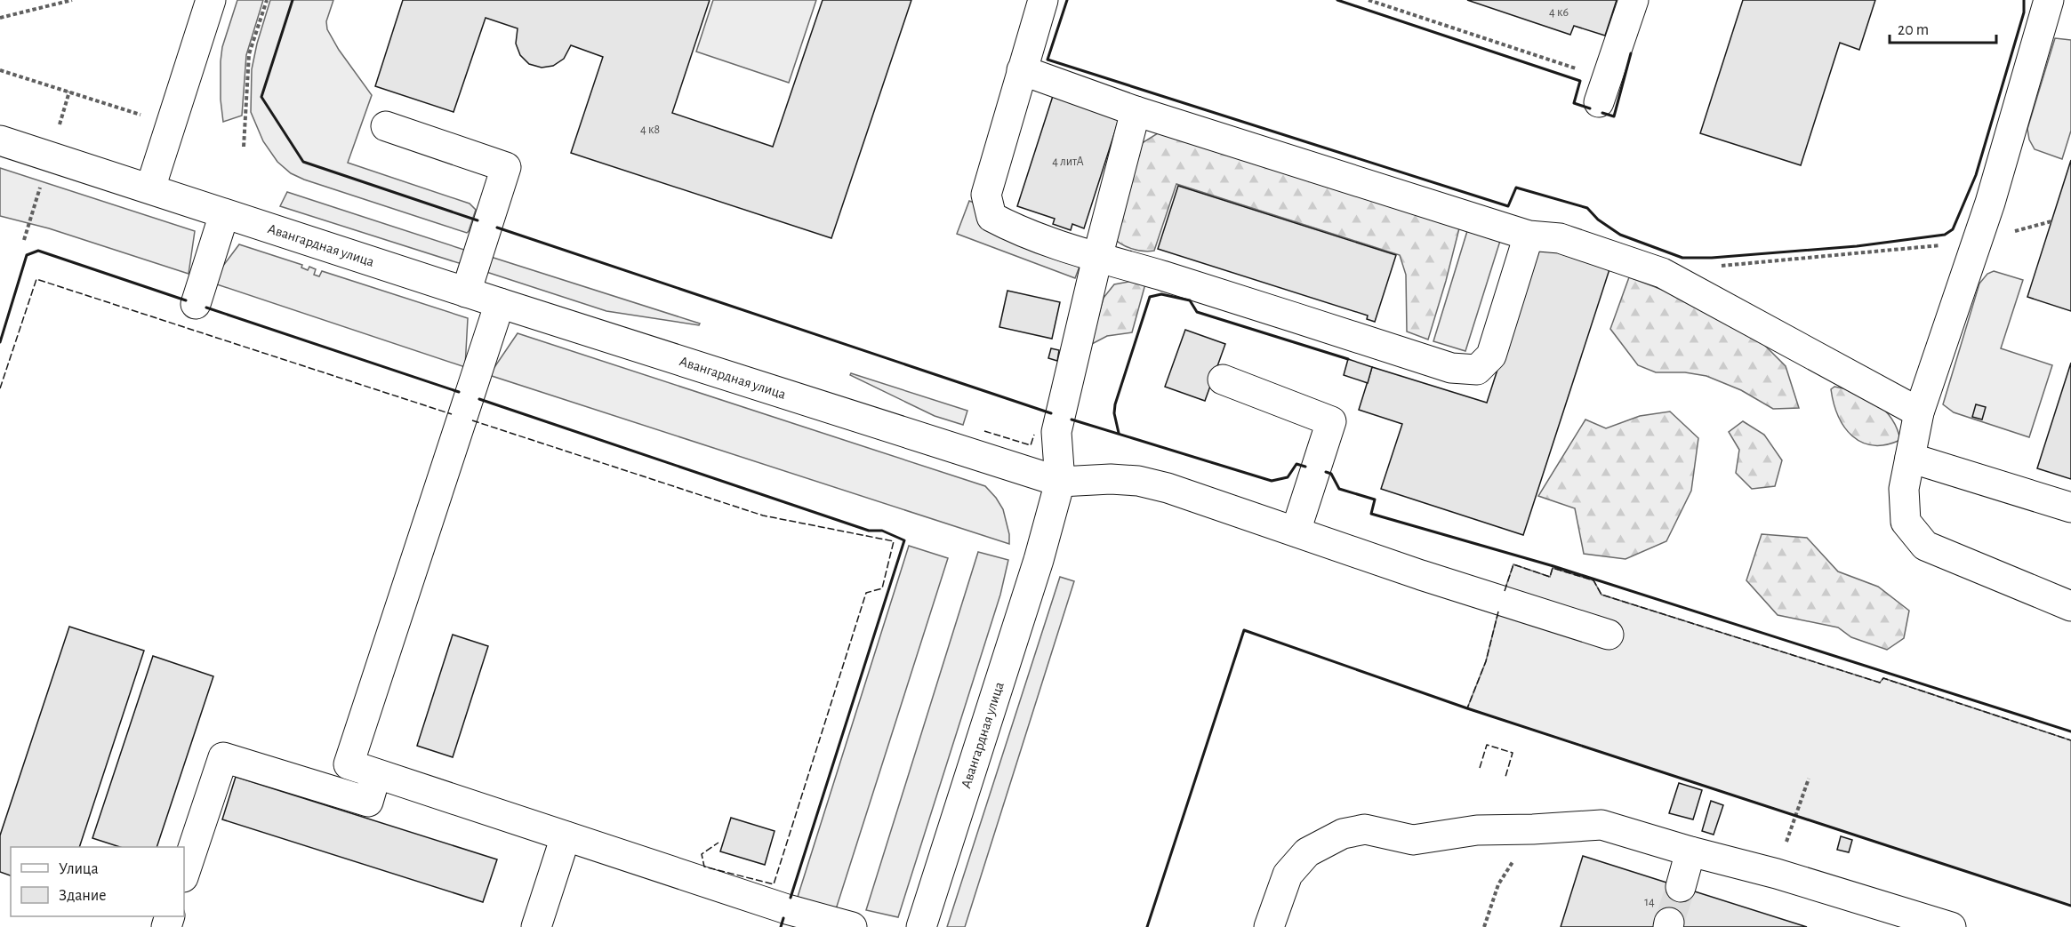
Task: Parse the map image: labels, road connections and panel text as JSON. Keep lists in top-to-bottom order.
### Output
{
  "streets": {
    "street": ["Авангардная улица"]
  },
  "house_numbers": [
    "4 к6",
    "4 к8",
    "4 литА",
    "14"
  ],
  "legend": ["Улица", "Здание"],
  "scale_bar": "20 m"
}
